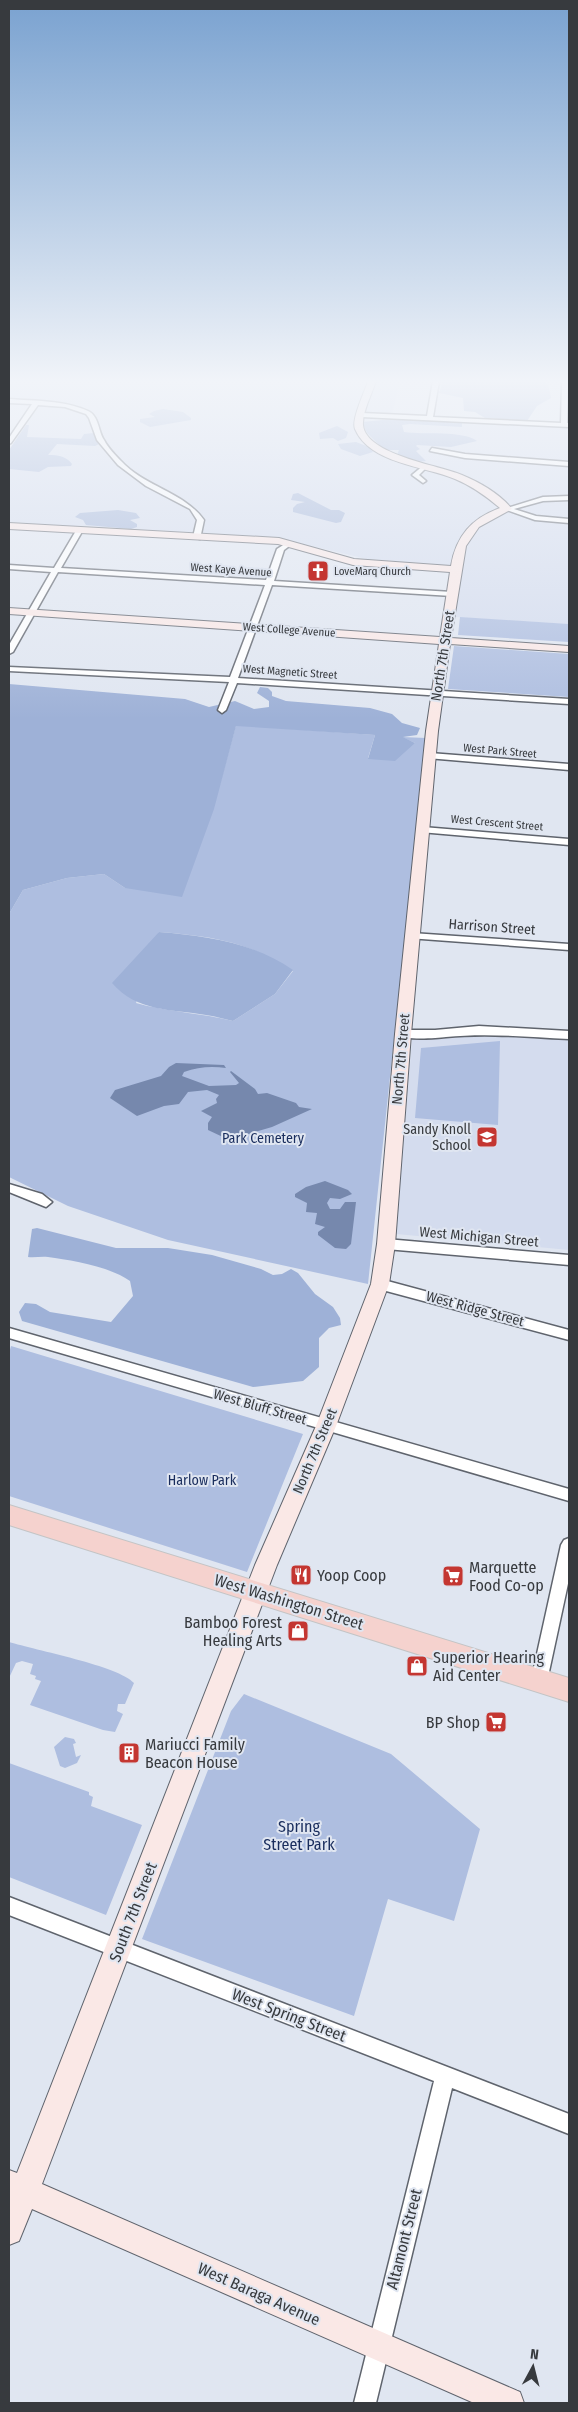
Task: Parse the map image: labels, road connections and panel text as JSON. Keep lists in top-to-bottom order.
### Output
{
  "streets": {
    "main road": ["West Washington Street"],
    "street": [
      "West Kaye Avenue",
      "West College Avenue",
      "North 7th Street",
      "West Magnetic Street",
      "West Park Street",
      "West Crescent Street",
      "Harrison Street",
      "West Michigan Street",
      "West Ridge Street",
      "West Bluff Street",
      "South 7th Street",
      "West Spring Street",
      "Altamont Street",
      "West Baraga Avenue"
    ]
  },
  "crossings": [
    ["West Kaye Avenue", "North 7th Street"],
    ["West College Avenue", "North 7th Street"],
    ["North 7th Street", "West Magnetic Street"],
    ["North 7th Street", "West Park Street"],
    ["North 7th Street", "West Crescent Street"],
    ["North 7th Street", "Harrison Street"],
    ["North 7th Street", "West Michigan Street"],
    ["North 7th Street", "West Ridge Street"],
    ["North 7th Street", "West Bluff Street"],
    ["North 7th Street", "West Washington Street"],
    ["North 7th Street", "South 7th Street"],
    ["West Washington Street", "South 7th Street"],
    ["South 7th Street", "West Spring Street"],
    ["South 7th Street", "West Baraga Avenue"],
    ["West Spring Street", "Altamont Street"],
    ["Altamont Street", "West Baraga Avenue"]
  ],
  "parks": ["Park Cemetery", "Harlow Park", "Spring Street Park"],
  "places": {
    "church": ["LoveMarq Church"],
    "school or university": ["Sandy Knoll School"],
    "restaurant": ["Yoop Coop"],
    "supermarket": ["Marquette Food Co-op", "BP Shop"],
    "shop": ["Bamboo Forest Healing Arts", "Superior Hearing Aid Center"],
    "building": ["Mariucci Family Beacon House"]
  },
  "north": "top"
}
